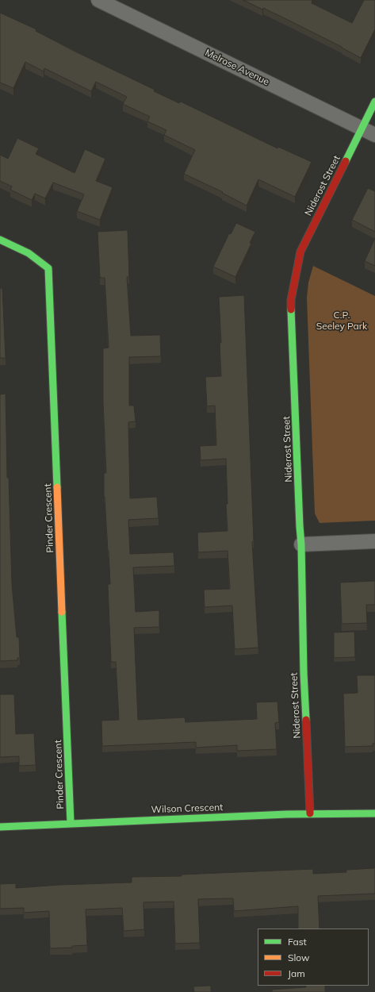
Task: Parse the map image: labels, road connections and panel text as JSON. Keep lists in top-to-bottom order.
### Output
{
  "streets": {
    "street": [
      "Melrose Avenue",
      "Niderost Street",
      "Pinder Crescent",
      "Wilson Crescent"
    ]
  },
  "crossings": [
    ["Melrose Avenue", "Niderost Street"],
    ["Niderost Street", "Wilson Crescent"],
    ["Pinder Crescent", "Wilson Crescent"]
  ],
  "parks": ["C.P. Seeley Park"],
  "legend": ["Fast", "Slow", "Jam"]
}
